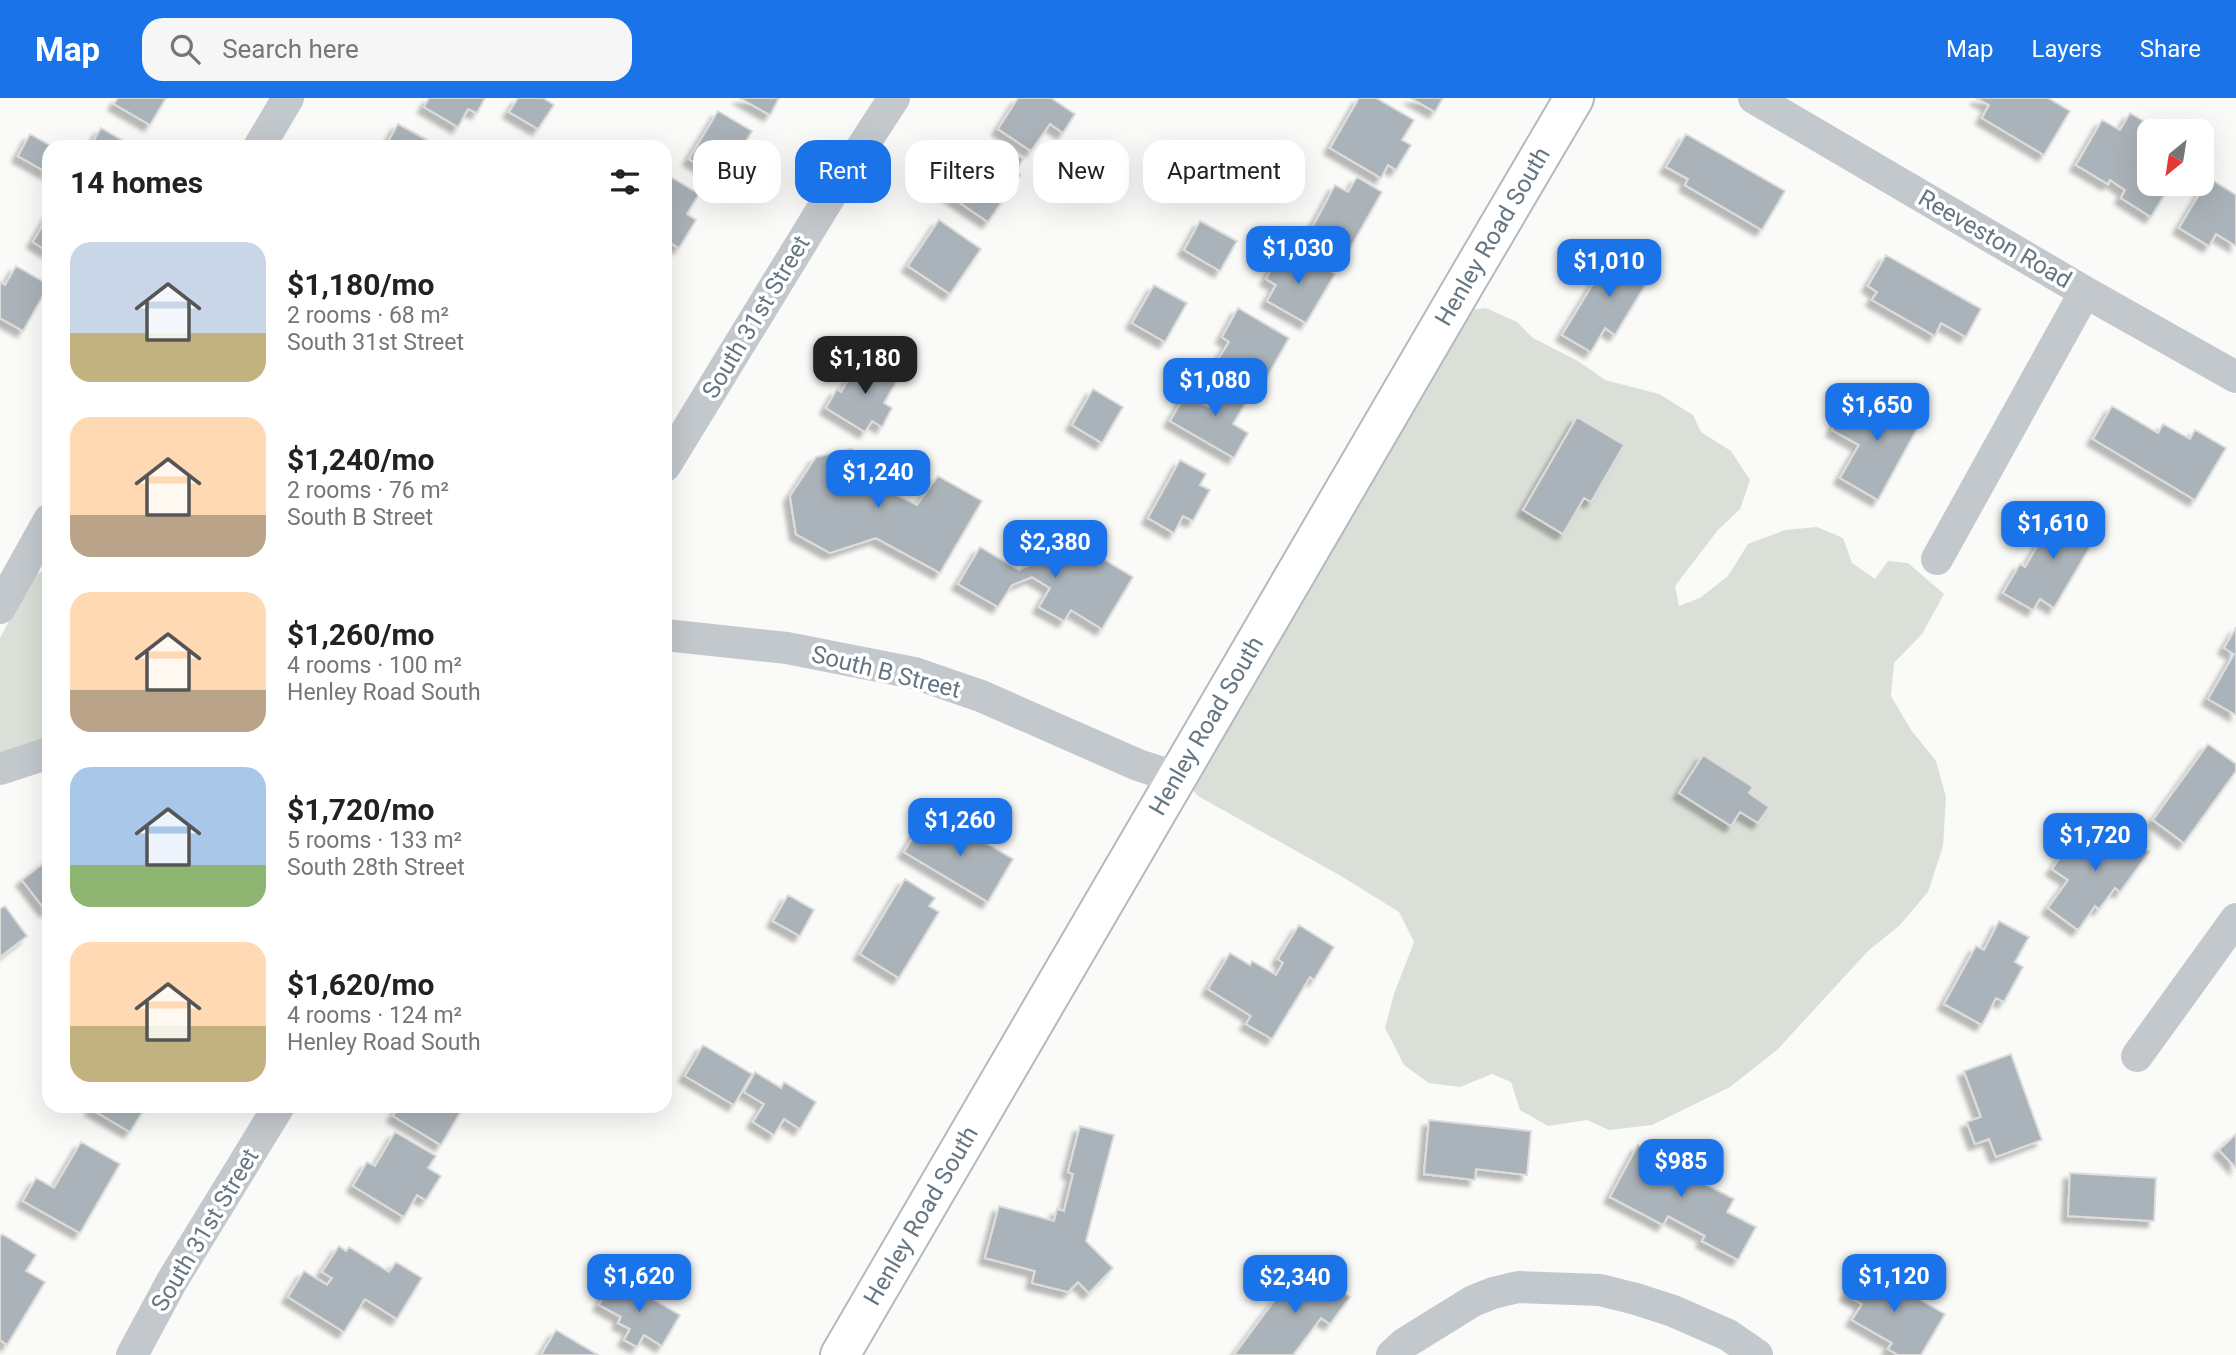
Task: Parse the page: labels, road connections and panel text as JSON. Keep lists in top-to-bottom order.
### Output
{
  "streets": {
    "street": [
      "Henley Road South",
      "Reeveston Road",
      "South 31st Street",
      "South B Street"
    ]
  },
  "crossings": [
    ["Henley Road South", "South B Street"]
  ],
  "north": "bottom left",
  "page": {
    "header": "Map",
    "search": "Search here",
    "nav": ["Map", "Layers", "Share"],
    "chip": [
      "Buy",
      "Rent",
      "Filters",
      "New",
      "Apartment"
    ],
    "heading": "14 homes",
    "list": [
      {
        "name": "$1,180/mo",
        "note": "2 rooms · 68 m² · South 31st Street"
      },
      {
        "name": "$1,240/mo",
        "note": "2 rooms · 76 m² · South B Street"
      },
      {
        "name": "$1,260/mo",
        "note": "4 rooms · 100 m² · Henley Road South"
      },
      {
        "name": "$1,720/mo",
        "note": "5 rooms · 133 m² · South 28th Street"
      },
      {
        "name": "$1,620/mo",
        "note": "4 rooms · 124 m² · Henley Road South"
      }
    ],
    "price": [
      "$1,030",
      "$1,010",
      "$1,180",
      "$1,080",
      "$1,650",
      "$1,240",
      "$1,610",
      "$2,380",
      "$1,260",
      "$1,720",
      "$985",
      "$1,620",
      "$1,120",
      "$2,340"
    ]
  }
}
